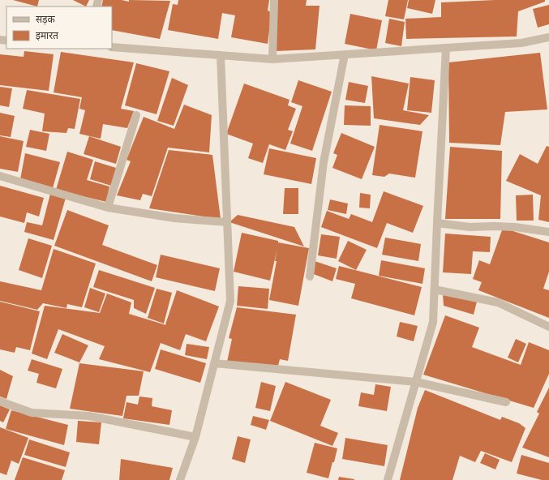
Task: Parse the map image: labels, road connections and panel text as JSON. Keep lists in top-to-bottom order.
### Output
{
  "legend": ["सड़क", "इमारत"]
}
